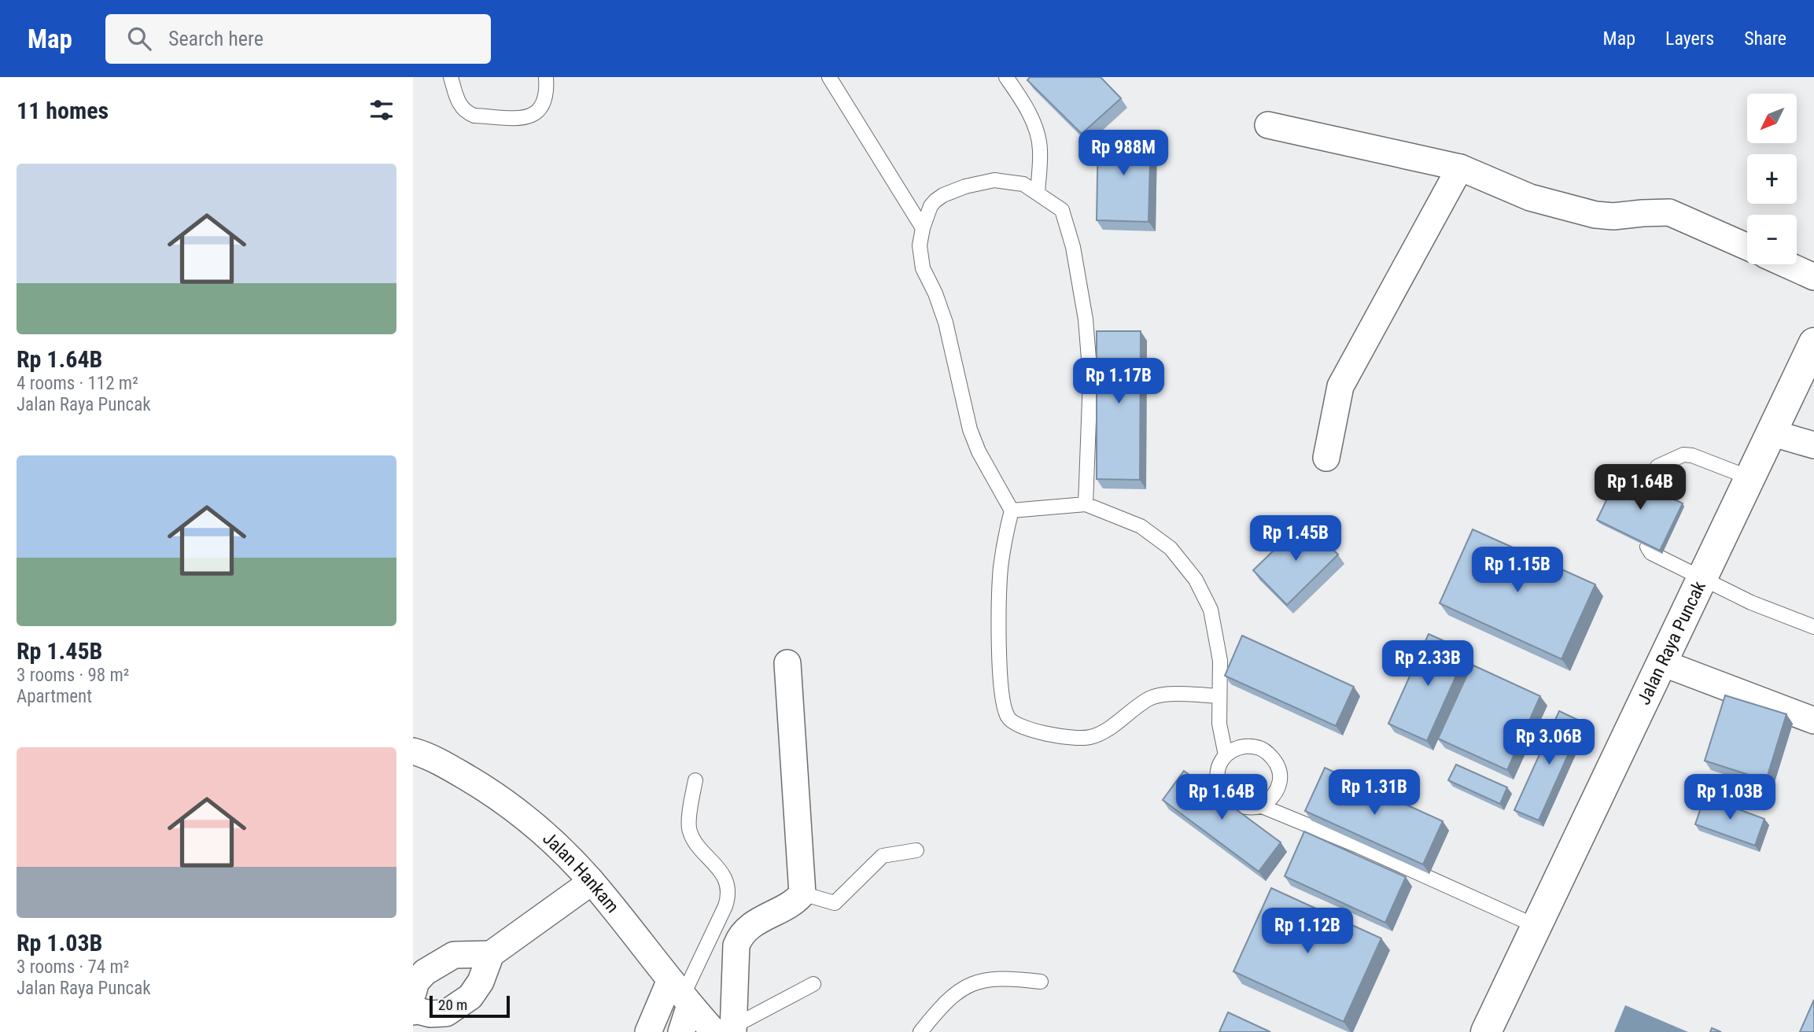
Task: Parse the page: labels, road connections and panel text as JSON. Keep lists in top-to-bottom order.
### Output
{
  "streets": {
    "highway": ["Jalan Raya Puncak"],
    "street": ["Jalan Hankam"]
  },
  "scale_bar": "20 m",
  "north": "bottom left",
  "page": {
    "header": "Map",
    "search": "Search here",
    "nav": ["Map", "Layers", "Share"],
    "heading": "11 homes",
    "map_buttons": ["+", "−"],
    "price": [
      "Rp 988M",
      "Rp 1.17B",
      "Rp 1.64B",
      "Rp 1.45B",
      "Rp 1.15B",
      "Rp 2.33B",
      "Rp 3.06B",
      "Rp 1.31B",
      "Rp 1.64B",
      "Rp 1.03B",
      "Rp 1.12B"
    ],
    "list": [
      {
        "name": "Rp 1.64B",
        "note": "4 rooms · 112 m² · Jalan Raya Puncak"
      },
      {
        "name": "Rp 1.45B",
        "note": "3 rooms · 98 m² · Apartment"
      },
      {
        "name": "Rp 1.03B",
        "note": "3 rooms · 74 m² · Jalan Raya Puncak"
      }
    ],
    "scale": "20 m"
  }
}
